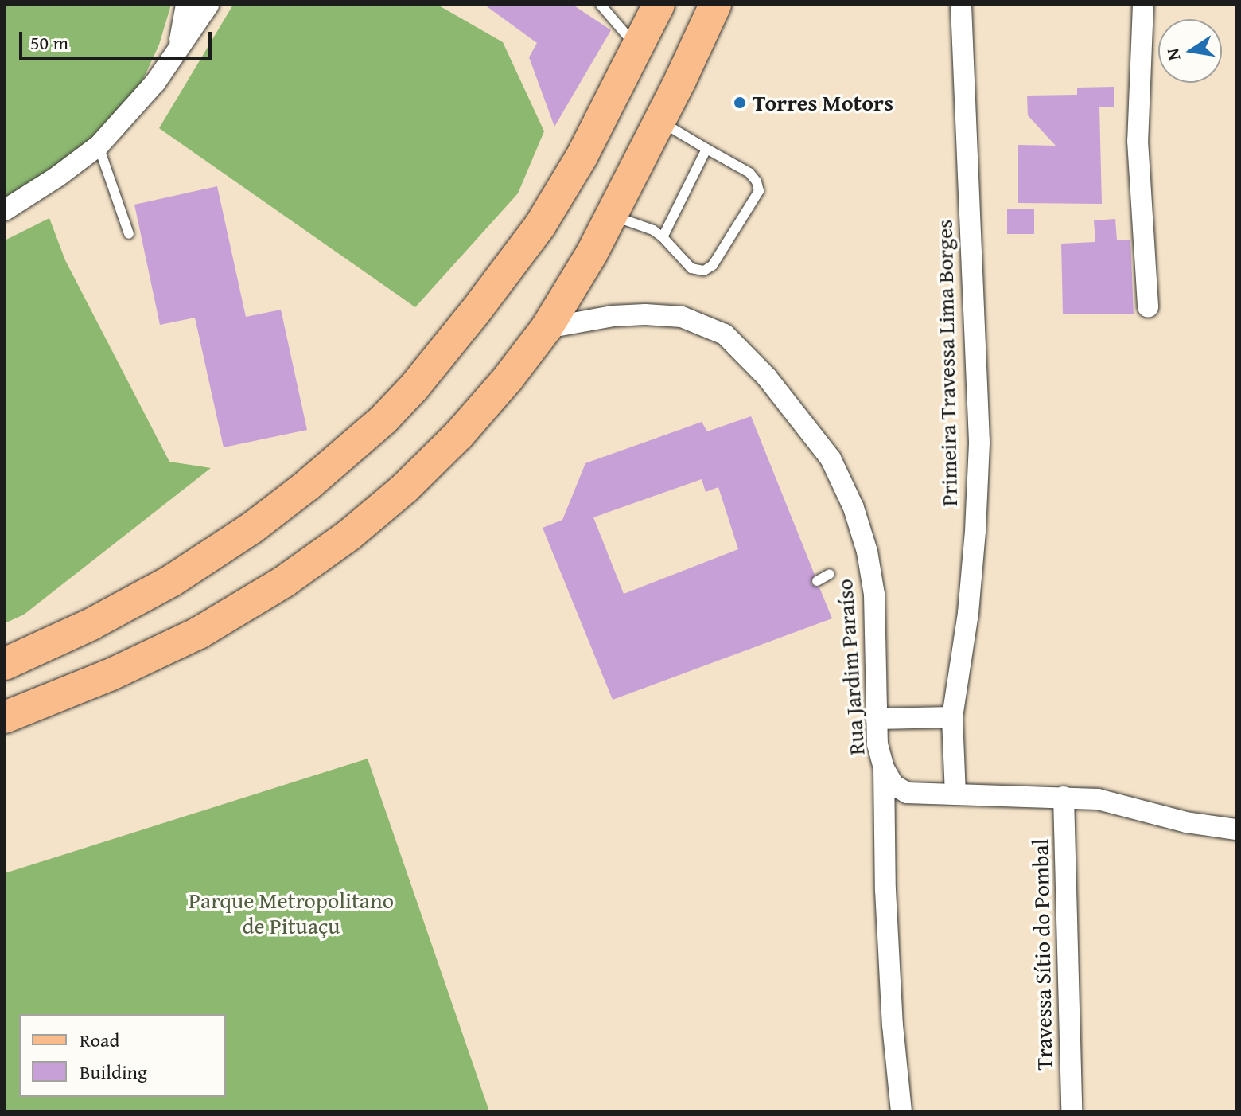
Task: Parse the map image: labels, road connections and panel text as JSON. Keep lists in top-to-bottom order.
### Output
{
  "streets": {
    "street": ["Primeira Travessa Lima Borges", "Rua Jardim Paraíso", "Travessa Sítio do Pombal"]
  },
  "parks": ["Parque Metropolitano de Pituaçu"],
  "places": ["Torres Motors"],
  "legend": ["Road", "Building"],
  "scale_bar": "50 m",
  "north": "left"
}
